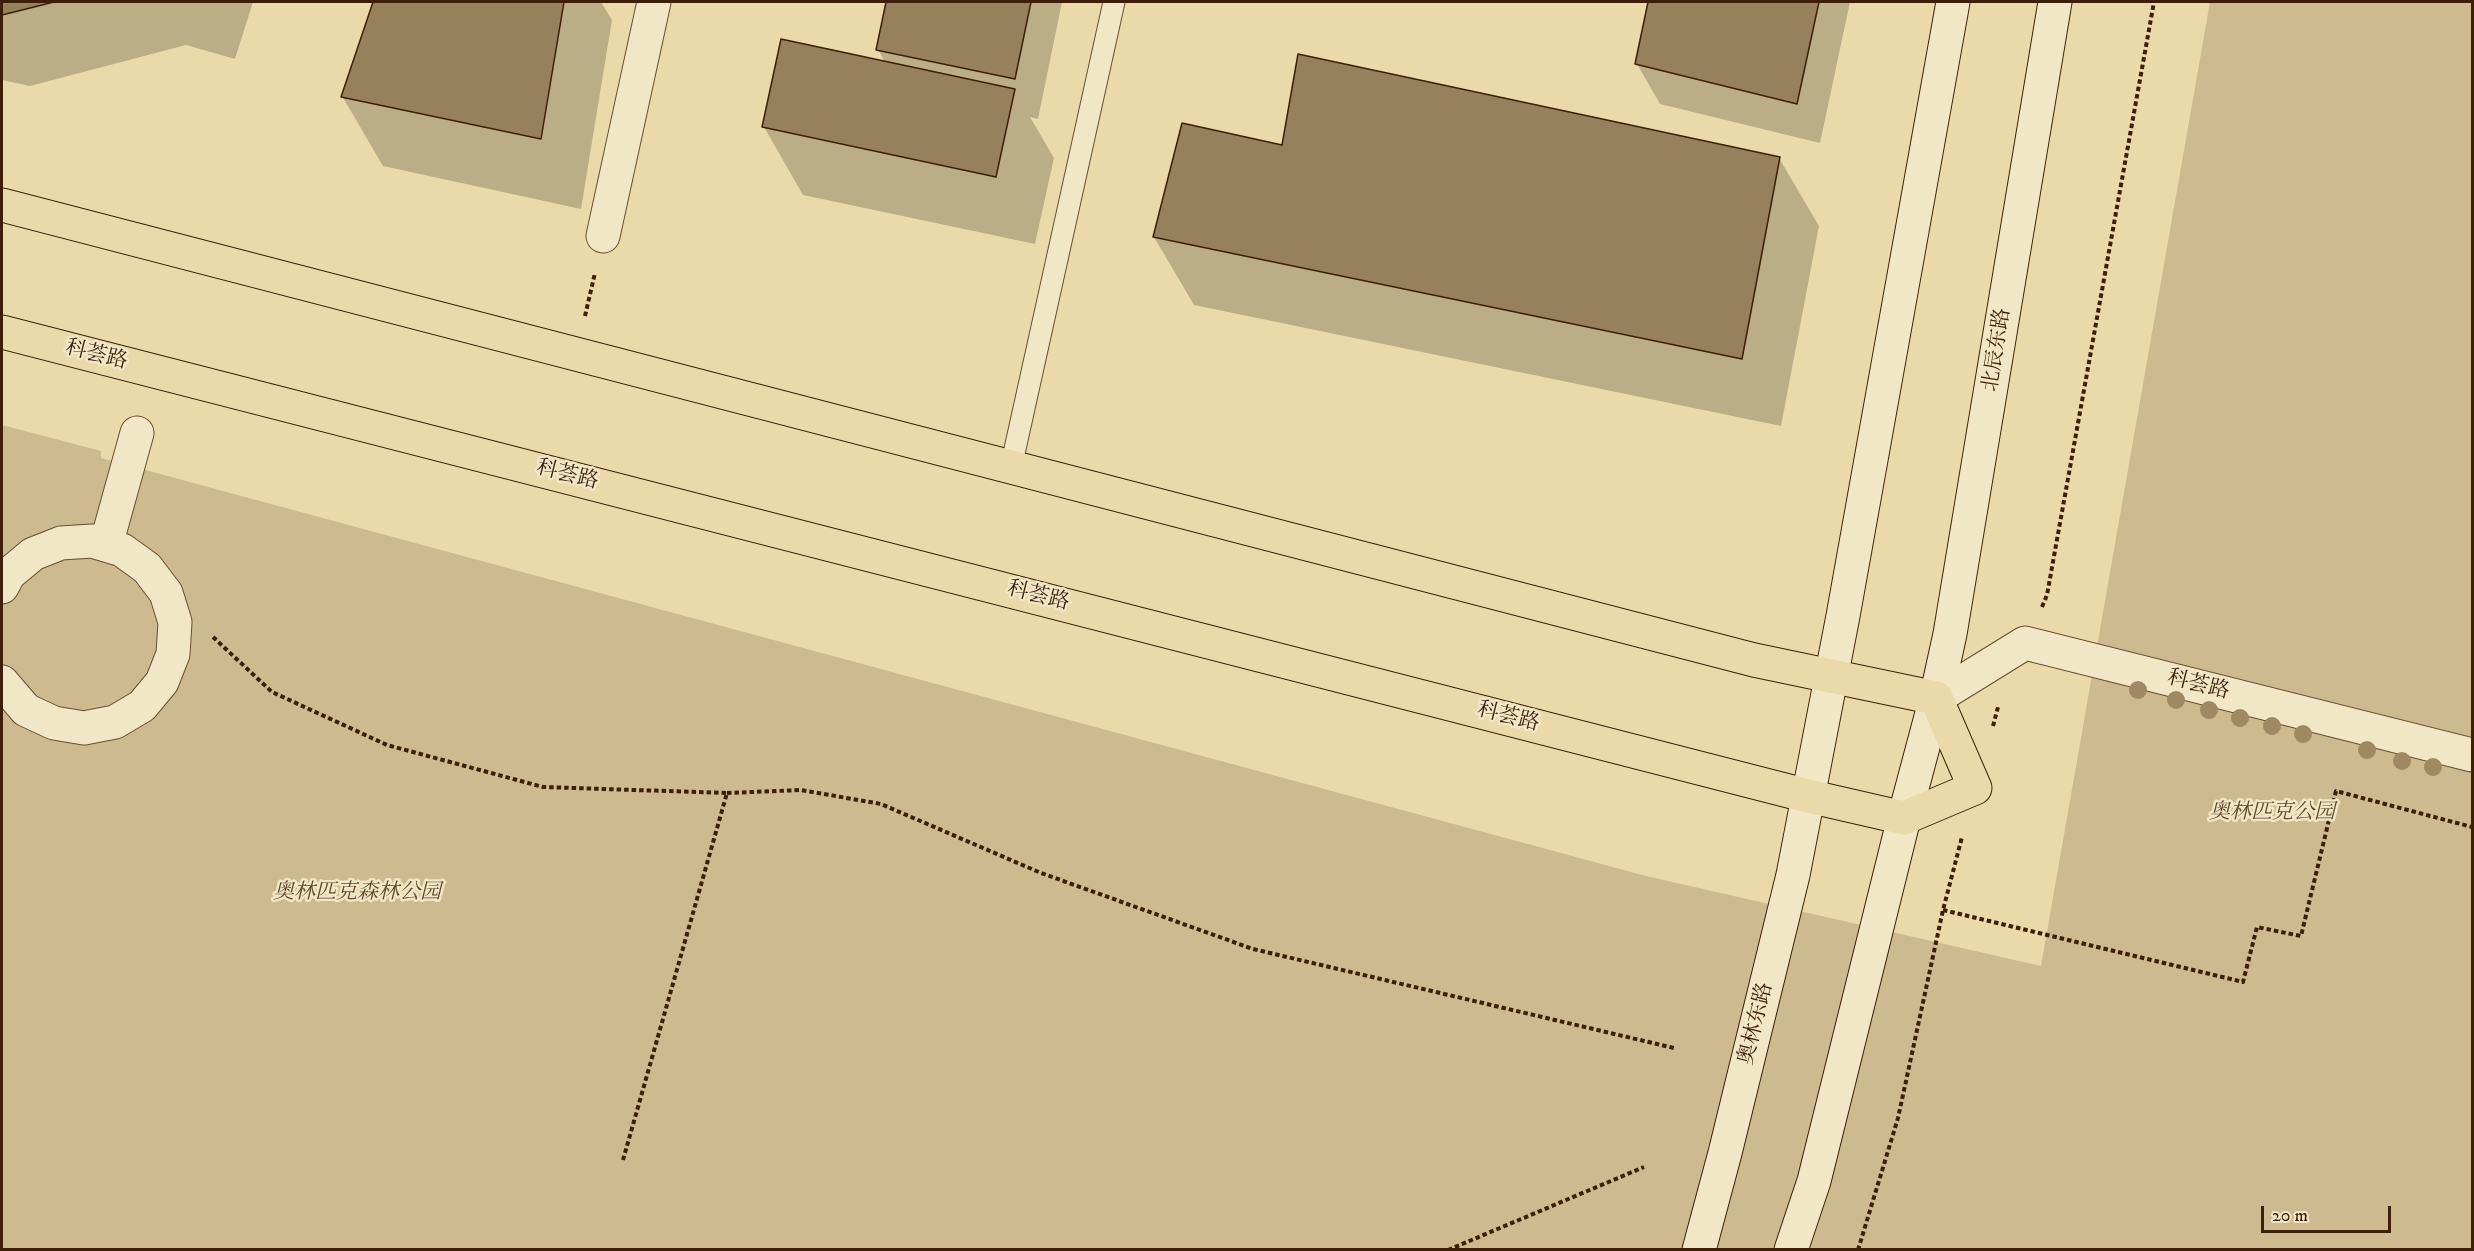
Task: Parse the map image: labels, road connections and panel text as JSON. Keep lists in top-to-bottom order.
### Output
{
  "streets": {
    "main road": ["北辰东路", "科荟路", "奥林东路"]
  },
  "crossings": [
    ["北辰东路", "科荟路"],
    ["科荟路", "奥林东路"]
  ],
  "parks": ["奥林匹克公园", "奥林匹克森林公园"],
  "scale_bar": "20 m"
}
